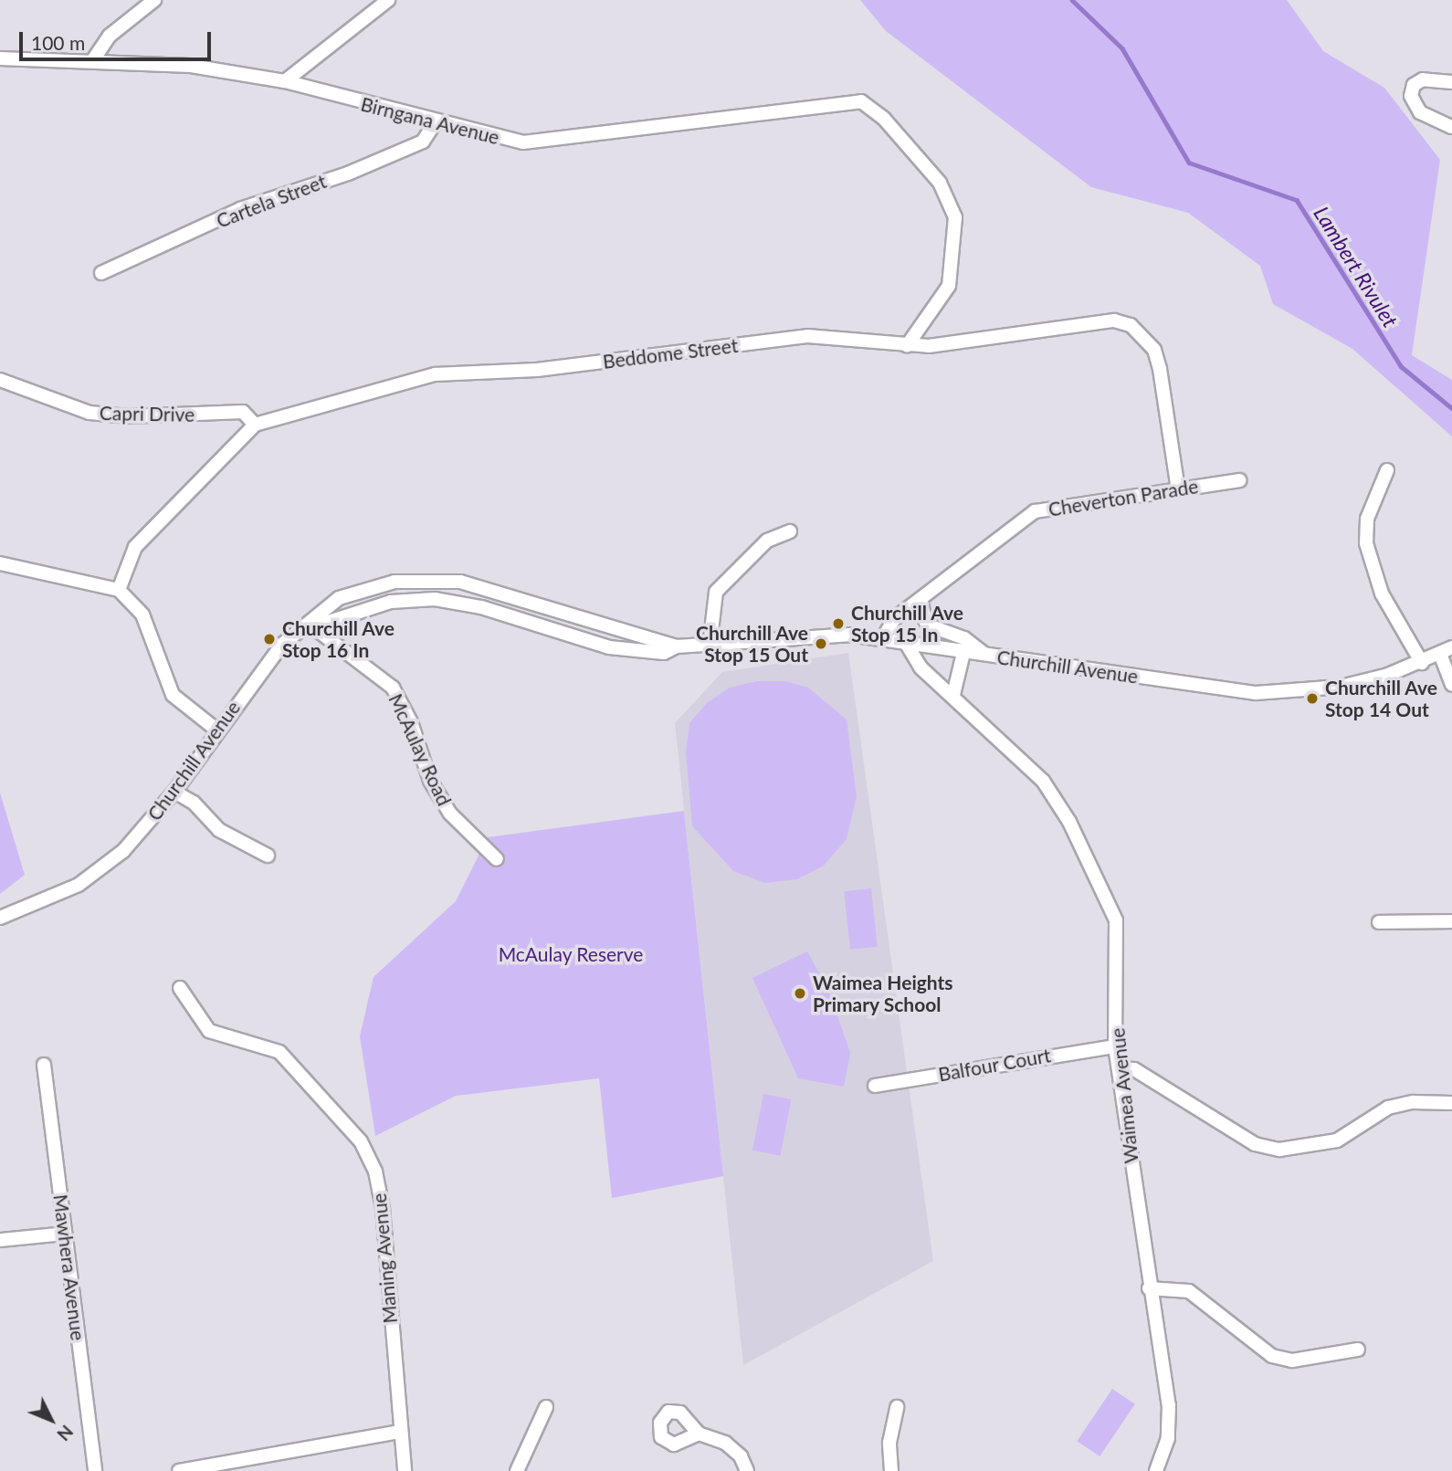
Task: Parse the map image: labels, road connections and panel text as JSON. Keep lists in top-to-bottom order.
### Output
{
  "streets": {
    "street": [
      "Birngana Avenue",
      "Cartela Street",
      "Beddome Street",
      "Capri Drive",
      "Cheverton Parade",
      "Churchill Avenue",
      "McAulay Road",
      "Balfour Court",
      "Waimea Avenue",
      "Maning Avenue",
      "Mawhera Avenue"
    ]
  },
  "crossings": [
    ["Birngana Avenue", "Cartela Street"],
    ["Birngana Avenue", "Beddome Street"],
    ["Beddome Street", "Capri Drive"],
    ["Beddome Street", "Cheverton Parade"],
    ["Cheverton Parade", "Churchill Avenue"],
    ["Churchill Avenue", "McAulay Road"],
    ["Churchill Avenue", "Waimea Avenue"],
    ["Balfour Court", "Waimea Avenue"]
  ],
  "water": ["Lambert Rivulet"],
  "parks": ["McAulay Reserve"],
  "places": [
    "Churchill Ave Stop 15 In",
    "Churchill Ave Stop 16 In",
    "Churchill Ave Stop 15 Out",
    "Churchill Ave Stop 14 Out",
    "Waimea Heights Primary School"
  ],
  "scale_bar": "100 m",
  "north": "bottom right"
}
